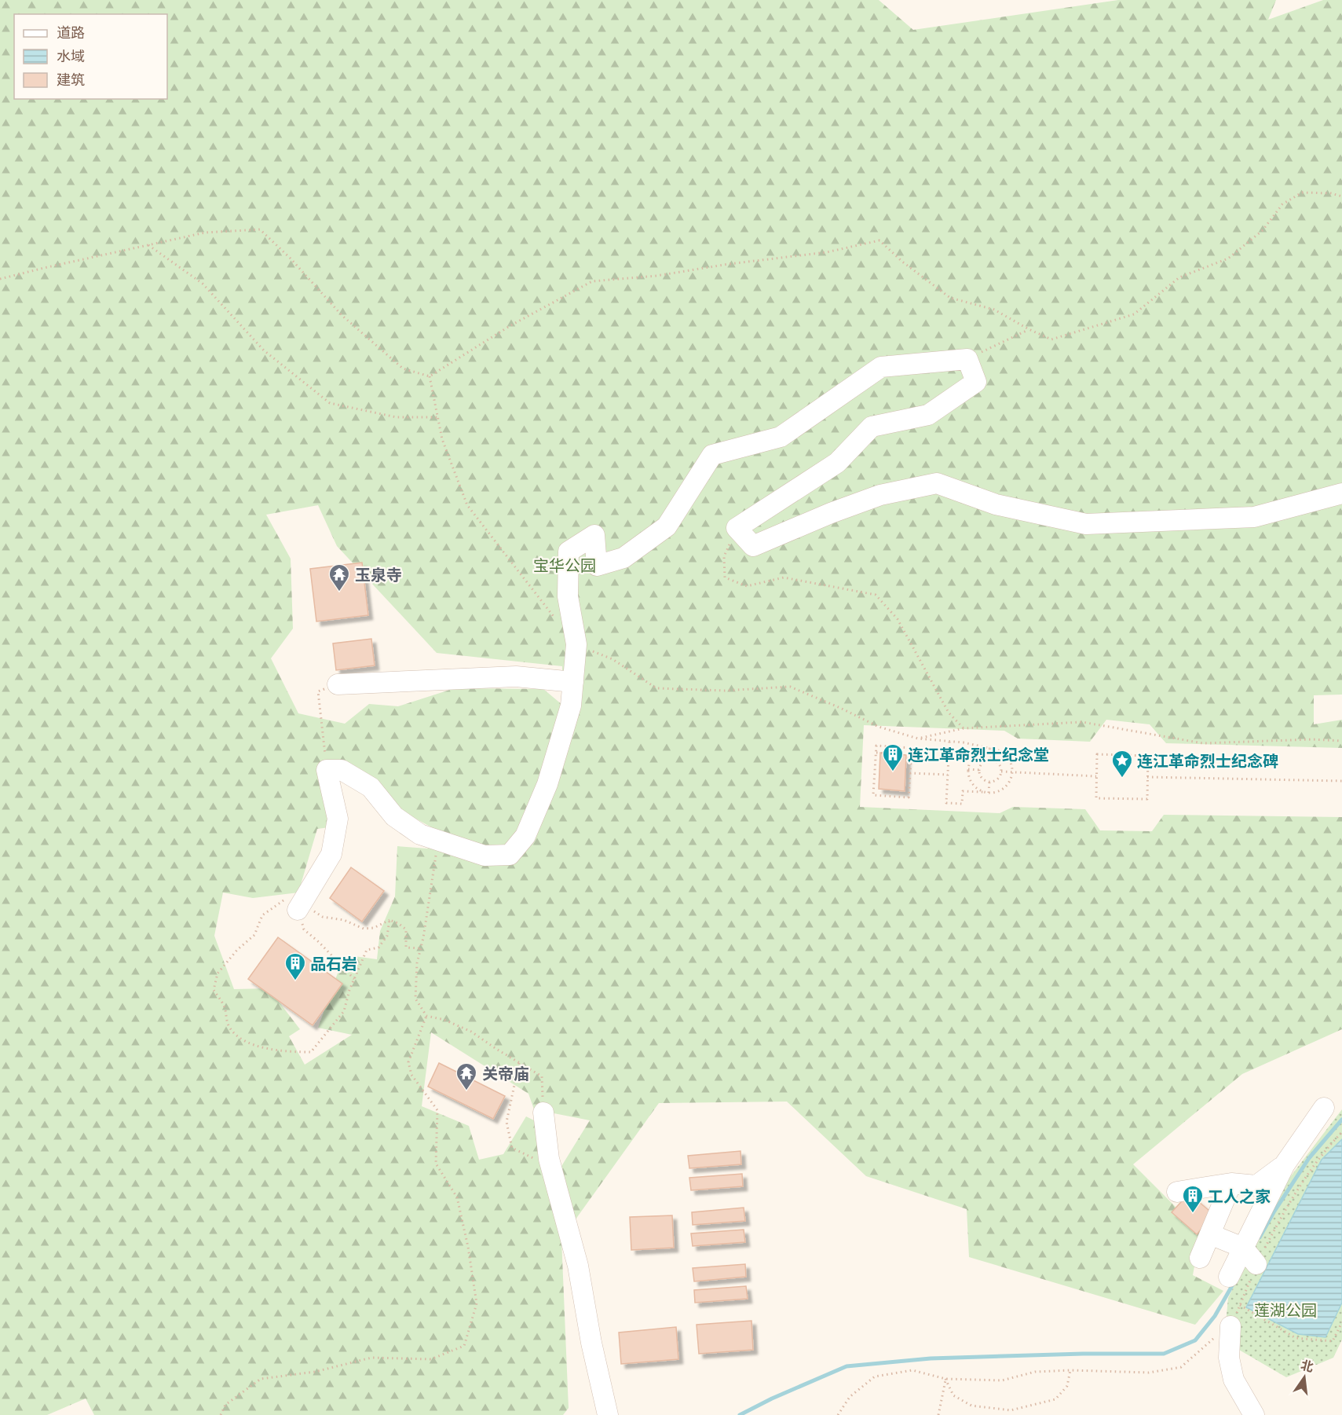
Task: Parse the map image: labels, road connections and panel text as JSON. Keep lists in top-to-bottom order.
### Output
{
  "parks": ["宝华公园", "莲湖公园"],
  "places": {
    "temple": ["玉泉寺", "关帝庙"],
    "building": ["连江革命烈士纪念堂", "品石岩", "工人之家"],
    "place": ["连江革命烈士纪念碑"]
  },
  "legend": ["道路", "水域", "建筑"],
  "north": "top"
}
